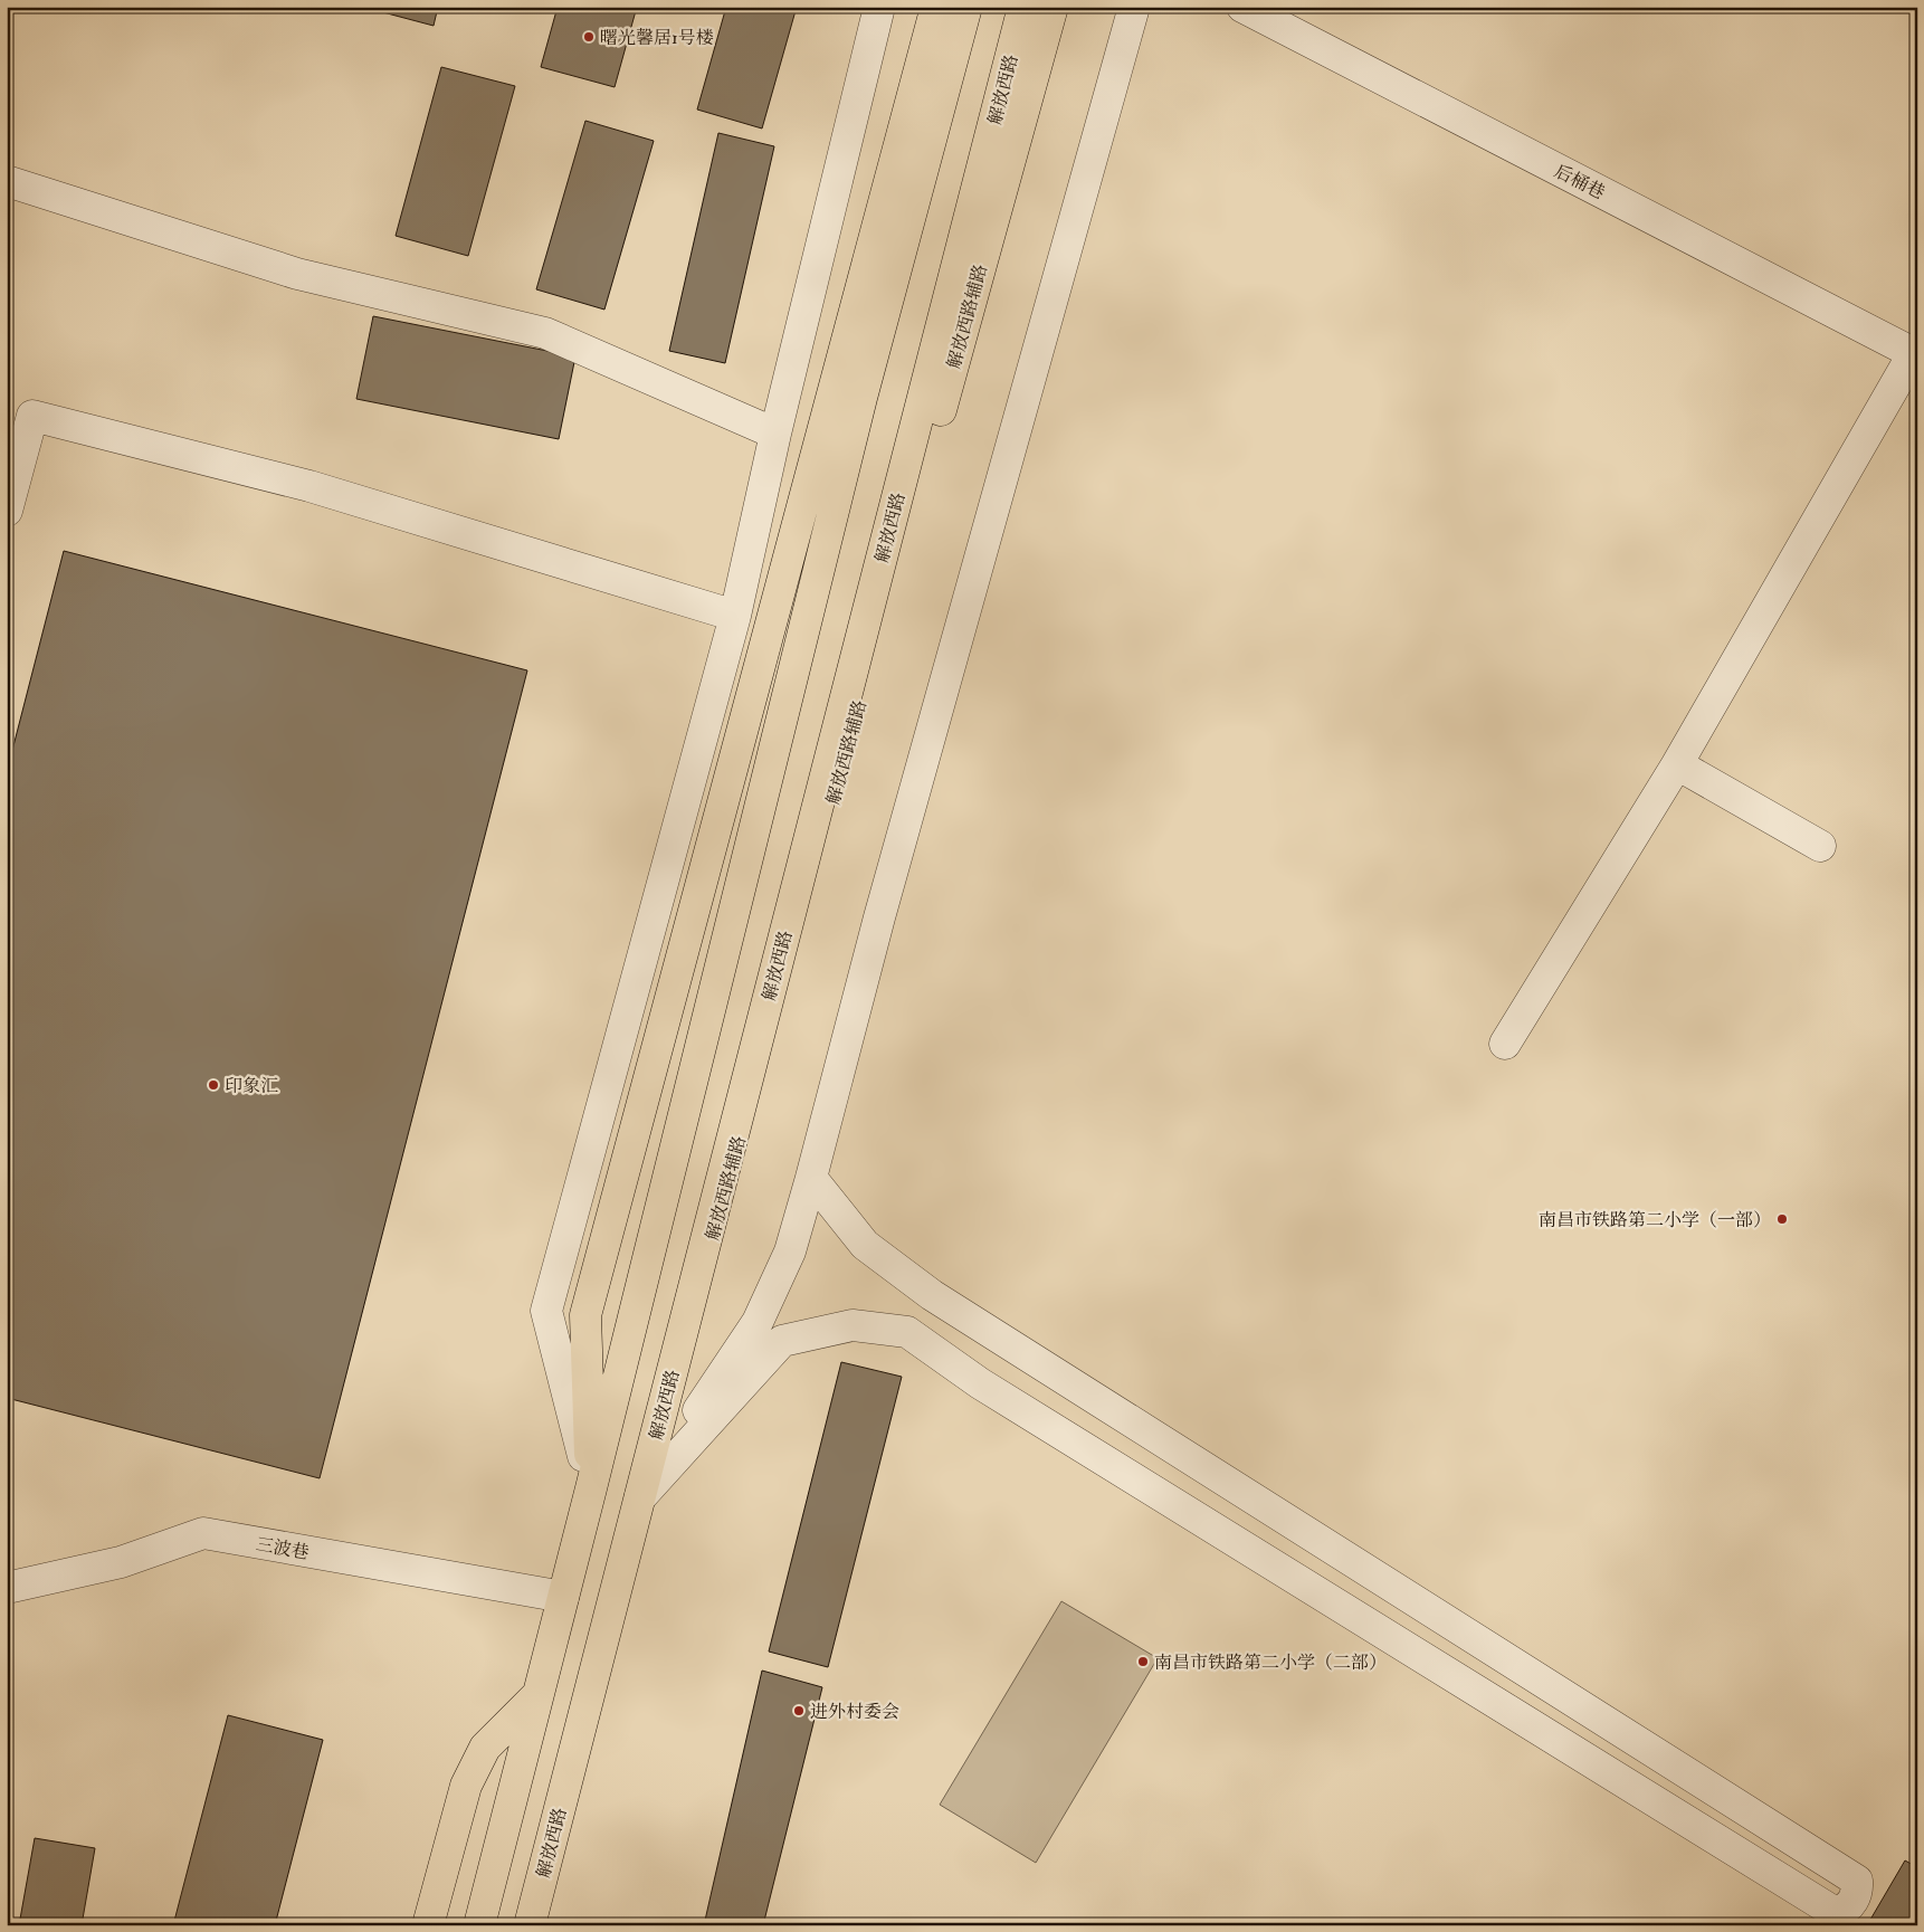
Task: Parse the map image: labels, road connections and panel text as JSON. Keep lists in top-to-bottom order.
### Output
{
  "streets": {
    "main road": ["解放西路", "解放西路辅路"],
    "street": ["后桶巷", "三波巷"]
  },
  "crossings": [
    ["解放西路", "解放西路辅路"]
  ],
  "places": [
    "曙光馨居1号楼",
    "印象汇",
    "南昌市铁路第二小学（一部）",
    "南昌市铁路第二小学（二部）",
    "进外村委会"
  ]
}
